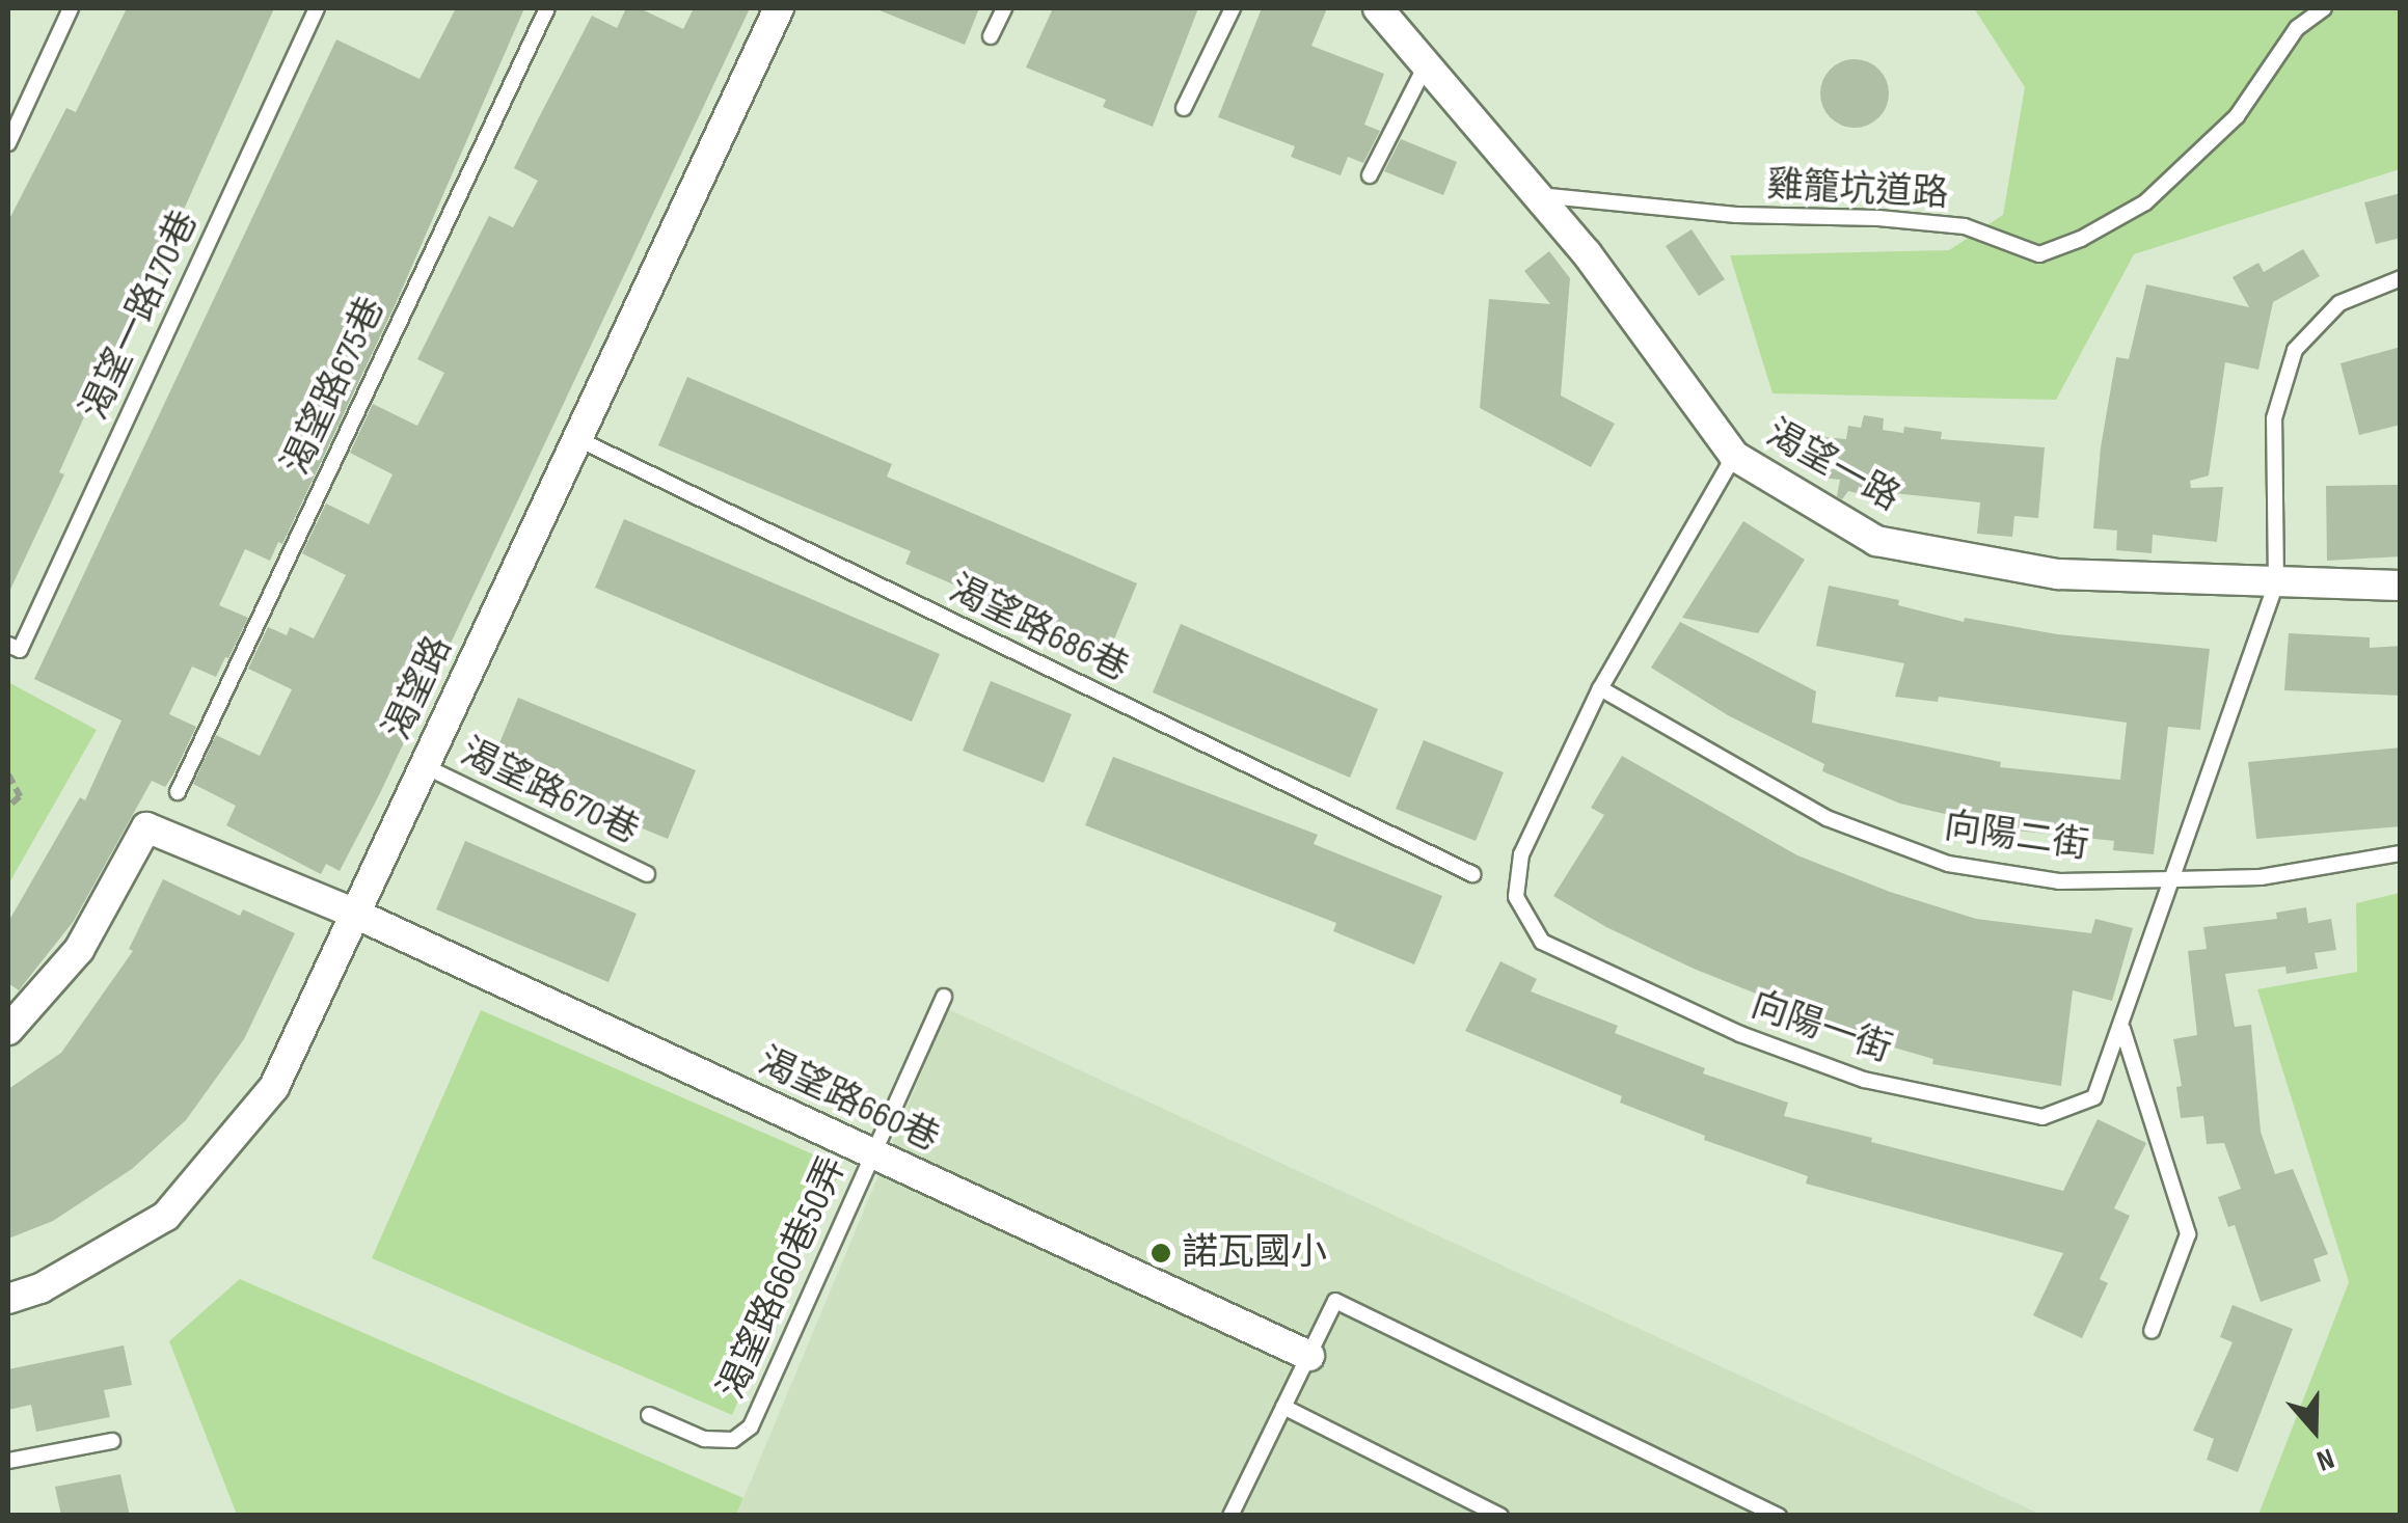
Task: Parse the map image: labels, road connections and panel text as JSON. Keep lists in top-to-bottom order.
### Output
{
  "streets": {
    "street": ["渴望一路", "渴望路", "渴望路660巷"],
    "lane": [
      "雞籠坑道路",
      "渴望一路170巷",
      "渴望路675巷",
      "渴望路686巷",
      "渴望路670巷",
      "向陽二街",
      "向陽一街",
      "渴望路660巷50弄"
    ]
  },
  "crossings": [
    ["雞籠坑道路", "渴望一路"],
    ["渴望一路", "向陽一街"],
    ["渴望路686巷", "渴望路"],
    ["渴望路", "渴望路670巷"],
    ["渴望路", "渴望路660巷"],
    ["向陽二街", "向陽一街"],
    ["渴望路660巷", "渴望路660巷50弄"]
  ],
  "places": ["諾瓦國小"],
  "north": "bottom"
}
